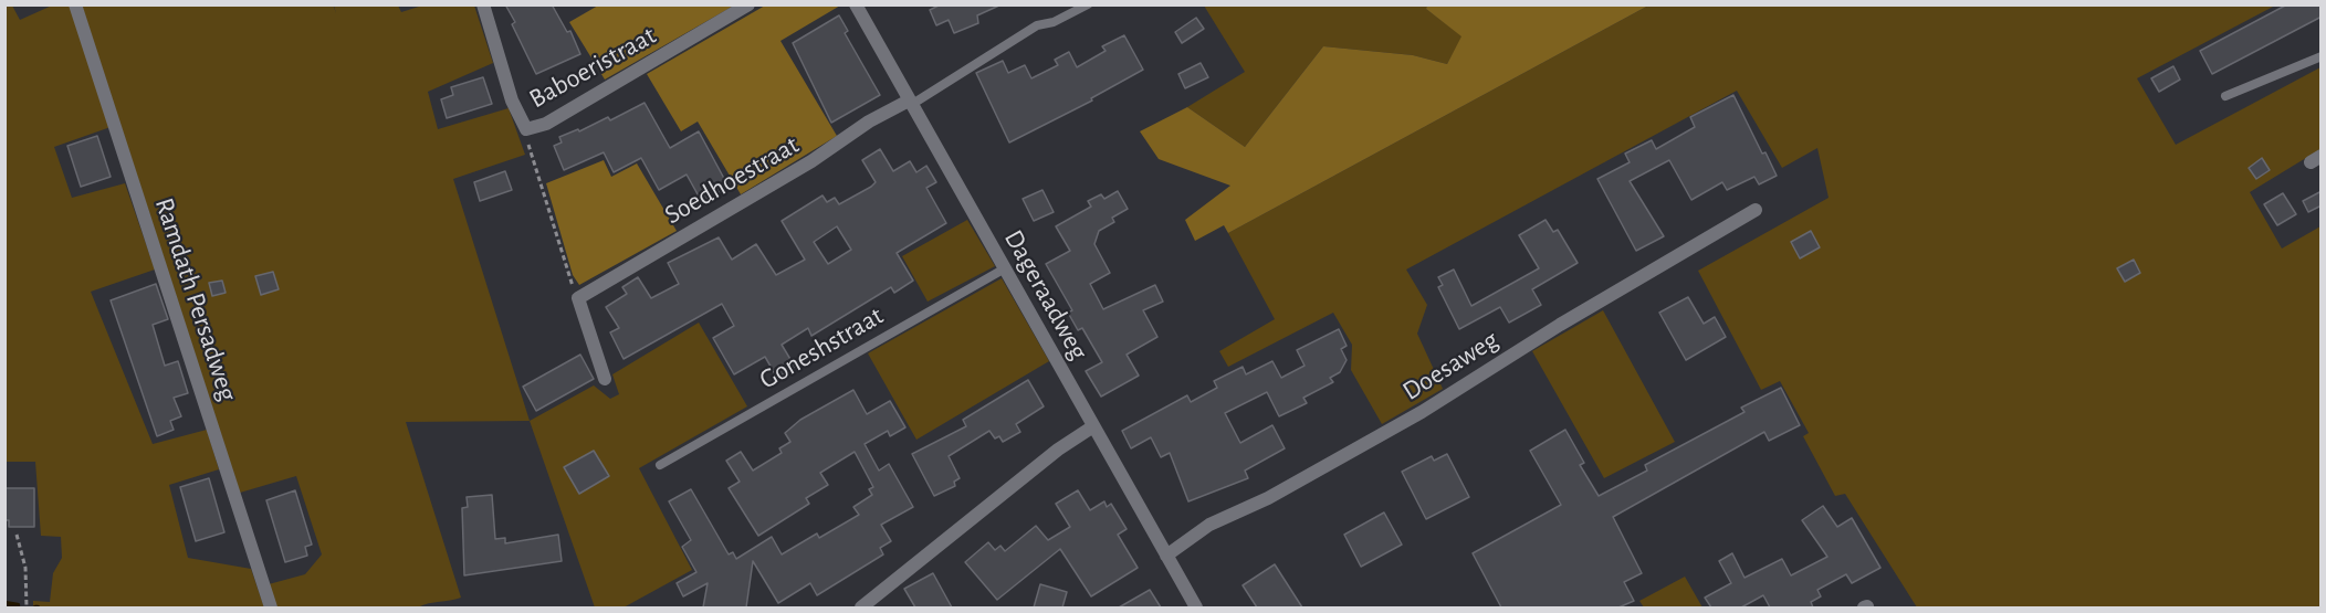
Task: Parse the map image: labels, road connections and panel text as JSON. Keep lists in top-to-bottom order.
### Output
{
  "streets": {
    "street": [
      "Baboeristraat",
      "Soedhoestraat",
      "Dageraadweg",
      "Ramdath Persadweg",
      "Doesaweg"
    ],
    "lane": ["Goneshstraat"]
  },
  "crossings": [
    ["Soedhoestraat", "Dageraadweg"],
    ["Dageraadweg", "Goneshstraat"],
    ["Dageraadweg", "Doesaweg"]
  ]
}
